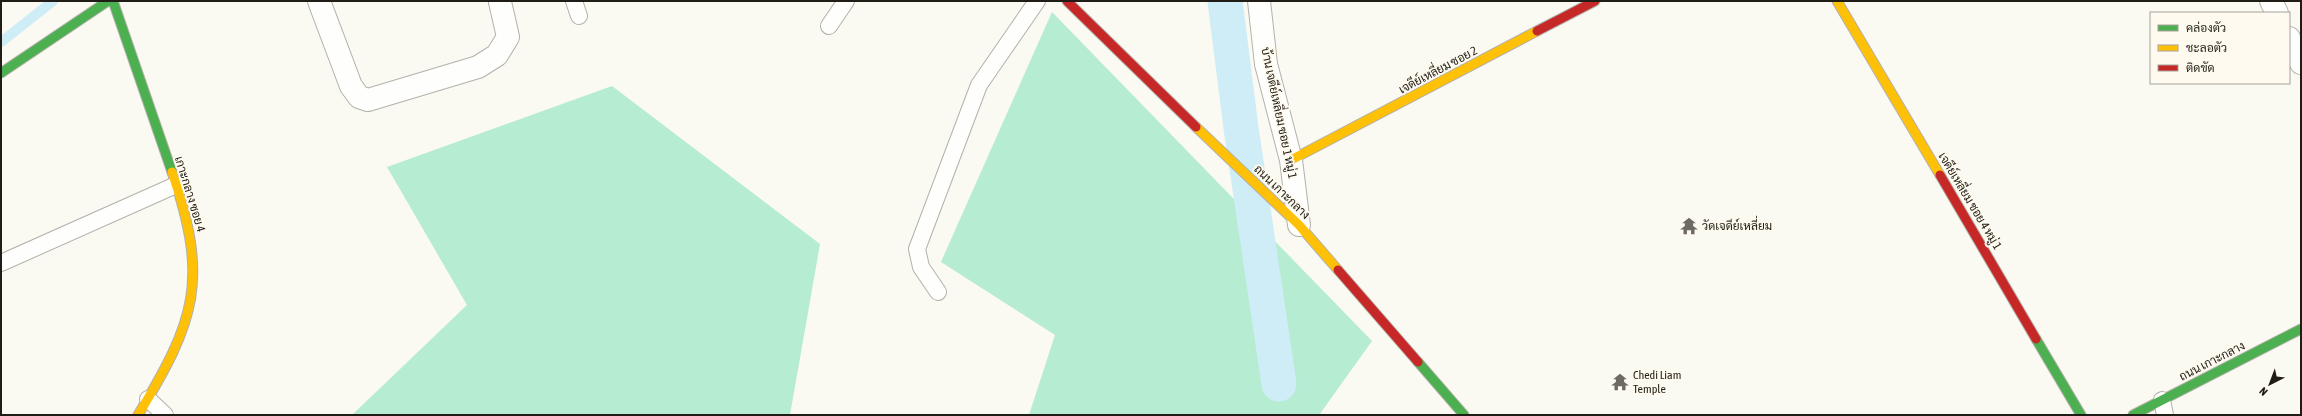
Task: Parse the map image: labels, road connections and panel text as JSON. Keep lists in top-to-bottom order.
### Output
{
  "streets": {
    "street": [
      "เจดีย์เหลี่ยม ซอย 2",
      "บ้าน เจดีย์เหลี่ยม ซอย 1 หมู่ 1",
      "ถนน เกาะกลาง",
      "เกาะกลาง ซอย 4",
      "เจดีย์เหลี่ยม ซอย 4 หมู่ 1"
    ]
  },
  "crossings": [
    ["เจดีย์เหลี่ยม ซอย 2", "บ้าน เจดีย์เหลี่ยม ซอย 1 หมู่ 1"],
    ["บ้าน เจดีย์เหลี่ยม ซอย 1 หมู่ 1", "ถนน เกาะกลาง"]
  ],
  "places": {
    "temple": ["วัดเจดีย์เหลี่ยม", "Chedi Liam Temple"]
  },
  "legend": ["คล่องตัว", "ชะลอตัว", "ติดขัด"],
  "north": "bottom left"
}
